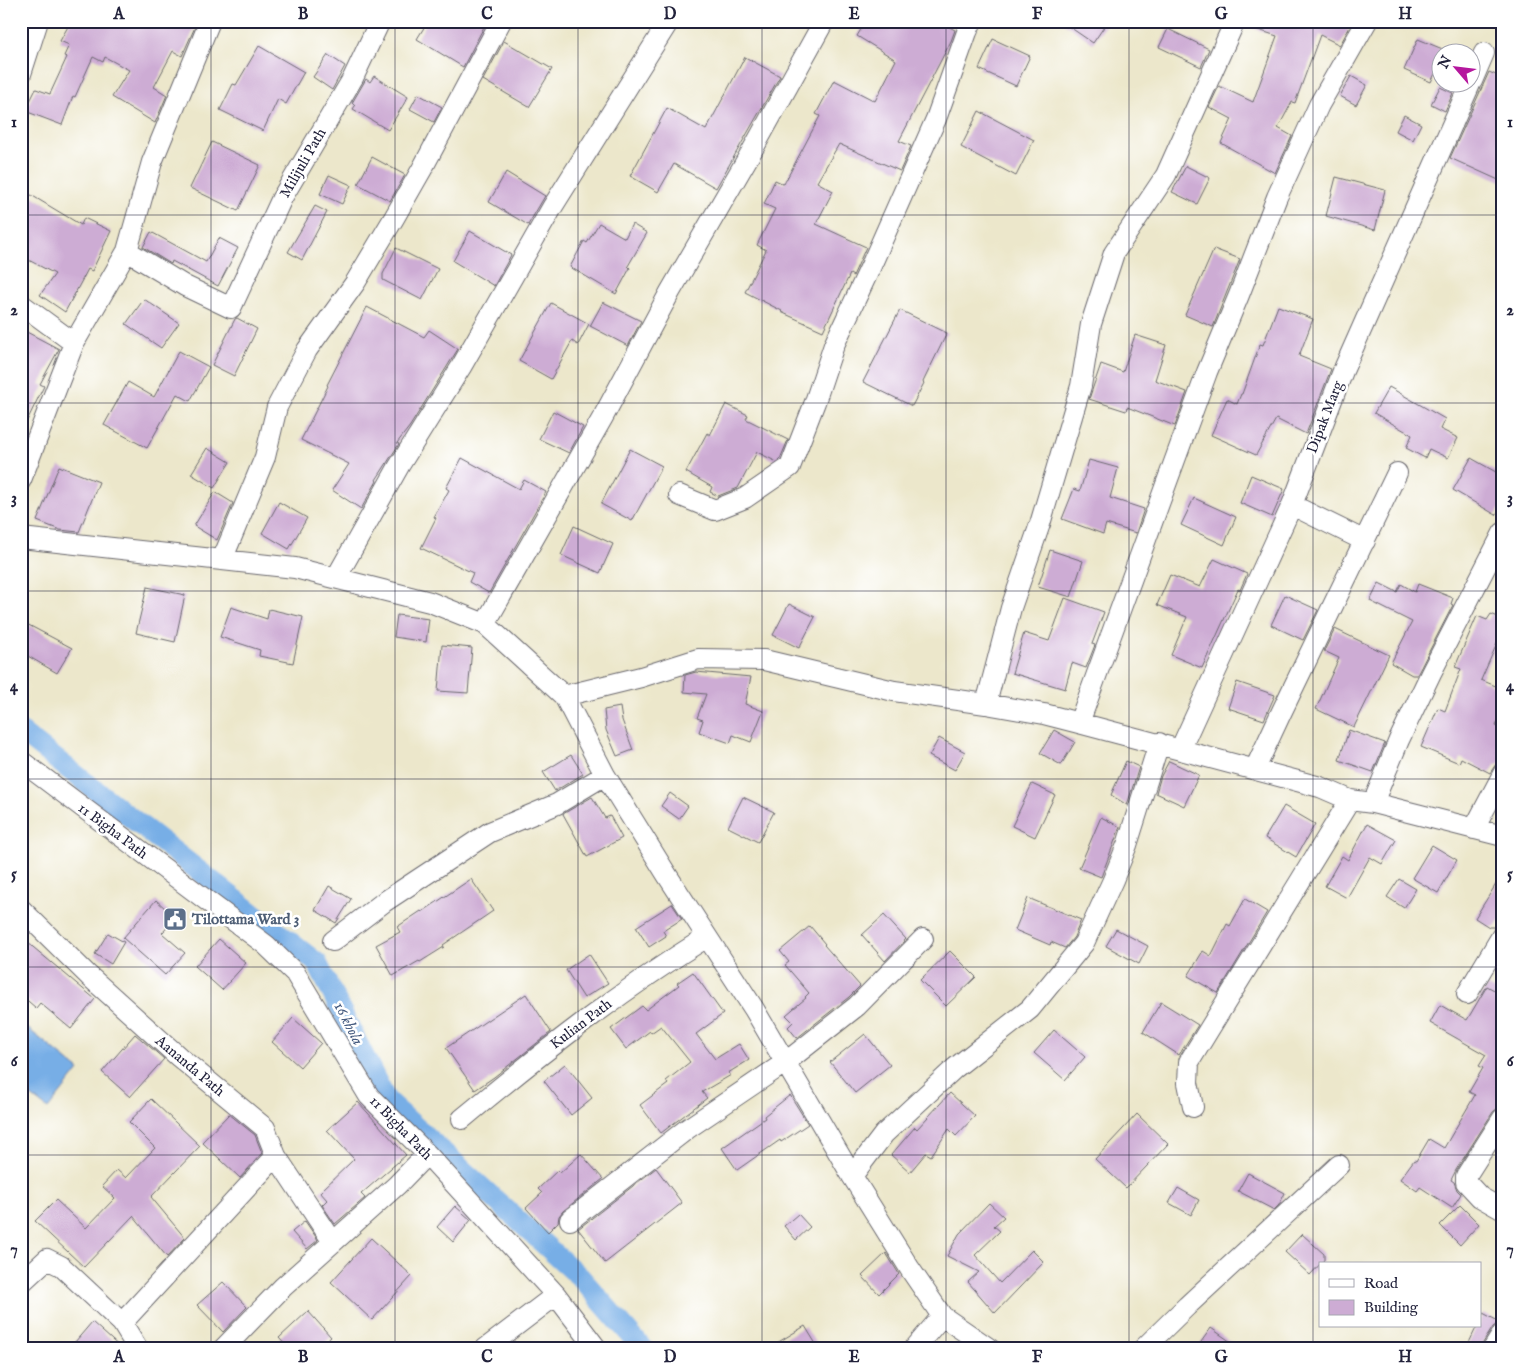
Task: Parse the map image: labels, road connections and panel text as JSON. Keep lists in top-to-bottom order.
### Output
{
  "streets": {
    "street": [
      "Milijuli Path",
      "Dipak Marg",
      "11 Bigha Path",
      "Kulian Path",
      "Aananda Path"
    ]
  },
  "water": ["16 khola"],
  "places": {
    "public building": ["Tilottama Ward 3"]
  },
  "legend": ["Road", "Building"],
  "north": "top left",
  "grid": {
    "columns": [
      "A",
      "B",
      "C",
      "D",
      "E",
      "F",
      "G",
      "H"
    ],
    "rows": [
      "1",
      "2",
      "3",
      "4",
      "5",
      "6",
      "7"
    ]
  }
}
